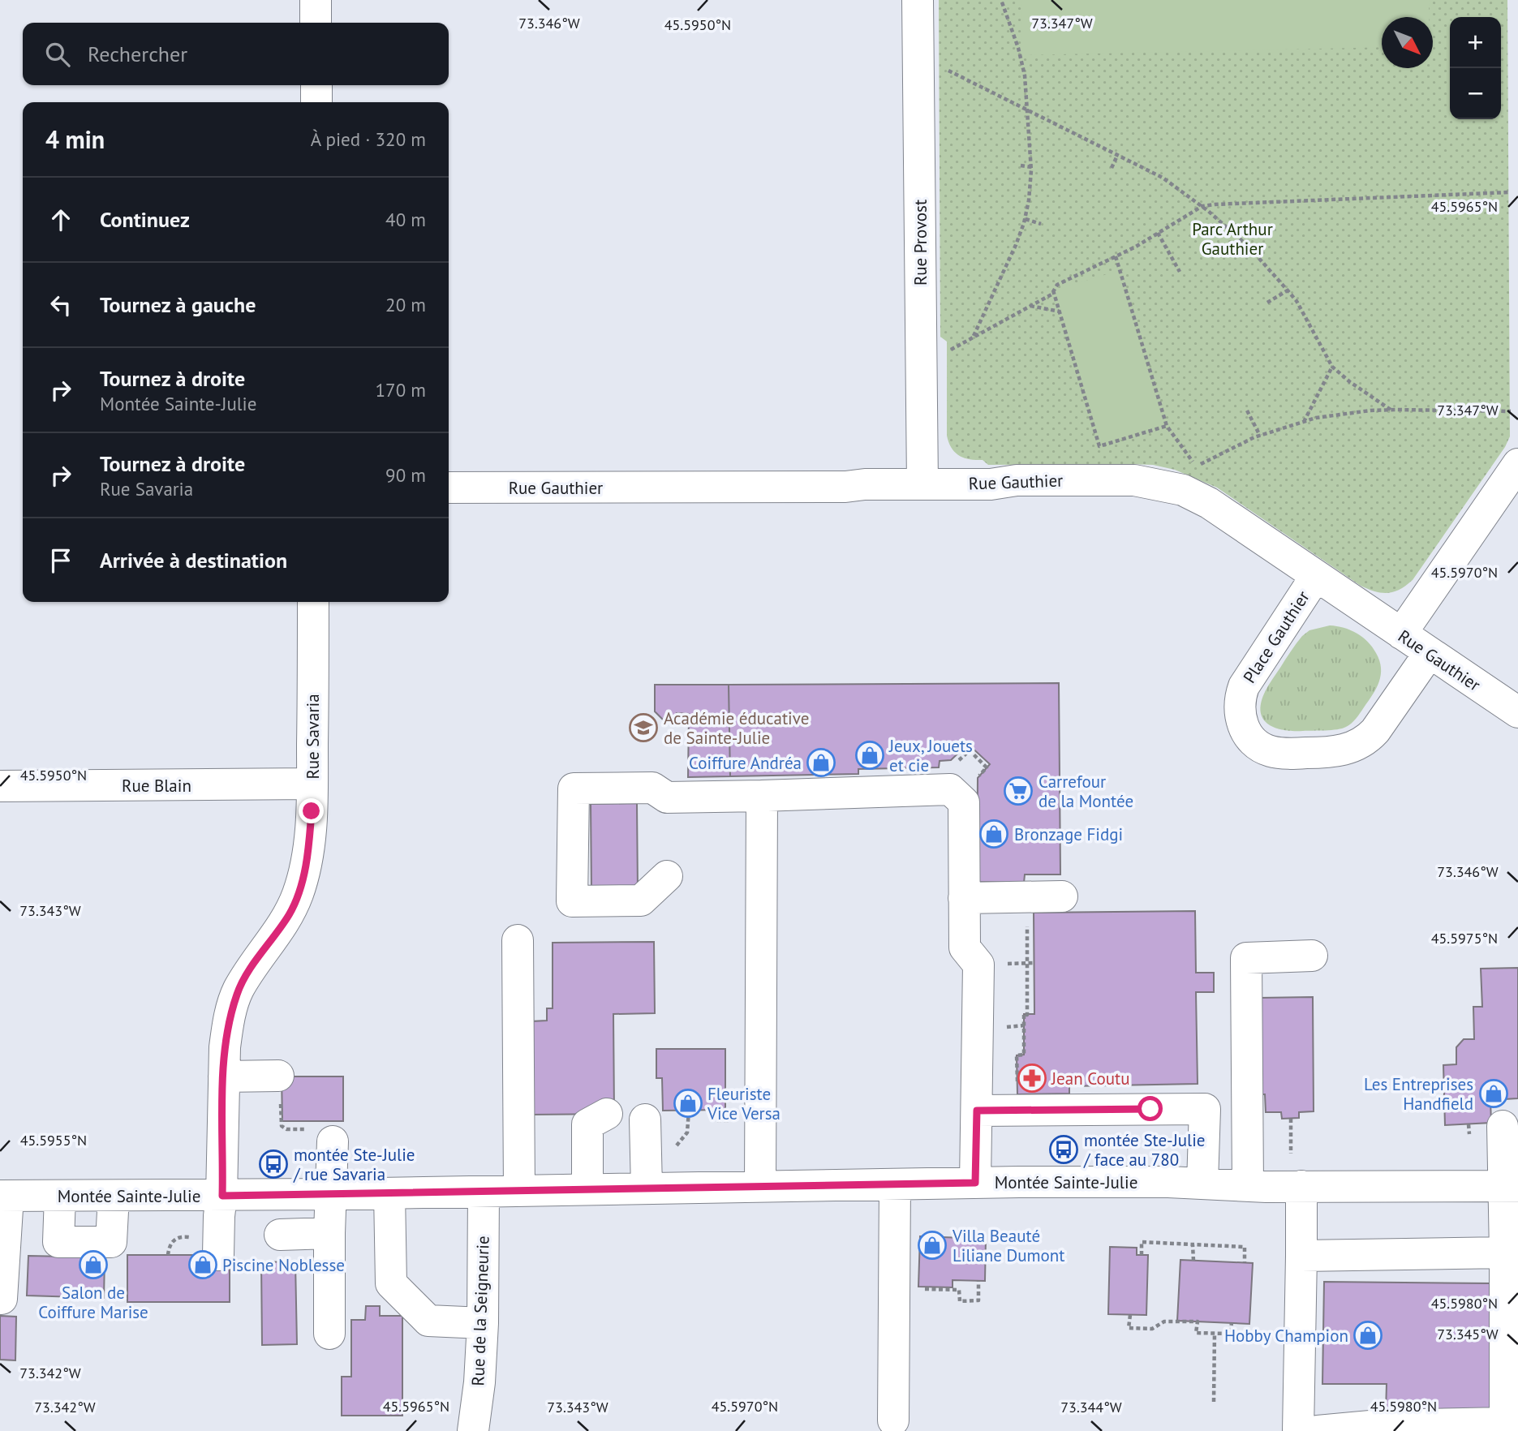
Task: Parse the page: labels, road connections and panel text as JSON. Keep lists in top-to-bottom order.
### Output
{
  "streets": {
    "street": [
      "Rue Provost",
      "Rue Gauthier",
      "Place Gauthier",
      "Rue Savaria",
      "Rue Blain",
      "Montée Sainte-Julie",
      "Rue de la Seigneurie"
    ]
  },
  "crossings": [
    ["Rue Provost", "Rue Gauthier"],
    ["Rue Gauthier", "Place Gauthier"],
    ["Rue Savaria", "Rue Blain"],
    ["Rue Savaria", "Montée Sainte-Julie"],
    ["Montée Sainte-Julie", "Rue de la Seigneurie"]
  ],
  "parks": ["Parc Arthur Gauthier"],
  "places": {
    "school or university": ["Académie éducative de Sainte-Julie"],
    "shop": [
      "Jeux, Jouets et cie",
      "Coiffure Andréa",
      "Bronzage Fidgi",
      "Les Entreprises Handfield",
      "Fleuriste Vice Versa",
      "Villa Beauté Liliane Dumont",
      "Salon de Coiffure Marise",
      "Piscine Noblesse",
      "Hobby Champion"
    ],
    "supermarket": ["Carrefour de la Montée"],
    "pharmacy": ["Jean Coutu"],
    "bus stop": ["montée Ste-Julie / face au 780", "montée Ste-Julie / rue Savaria"]
  },
  "north": "bottom right",
  "page": {
    "map_buttons": ["+", "−"],
    "search": "Rechercher",
    "heading": ["4 min", "À pied · 320 m"],
    "list": [
      ["Continuez", "40 m"],
      ["Tournez à gauche", "20 m"],
      ["Tournez à droite", "Montée Sainte-Julie", "170 m"],
      ["Tournez à droite", "Rue Savaria", "90 m"],
      "Arrivée à destination"
    ]
  },
  "coordinates": [
    "73.346°W",
    "73.347°W",
    "45.5950°N",
    "45.5965°N",
    "45.5970°N",
    "73.343°W",
    "45.5975°N",
    "45.5955°N",
    "45.5980°N",
    "73.345°W",
    "73.342°W",
    "73.344°W"
  ]
}
